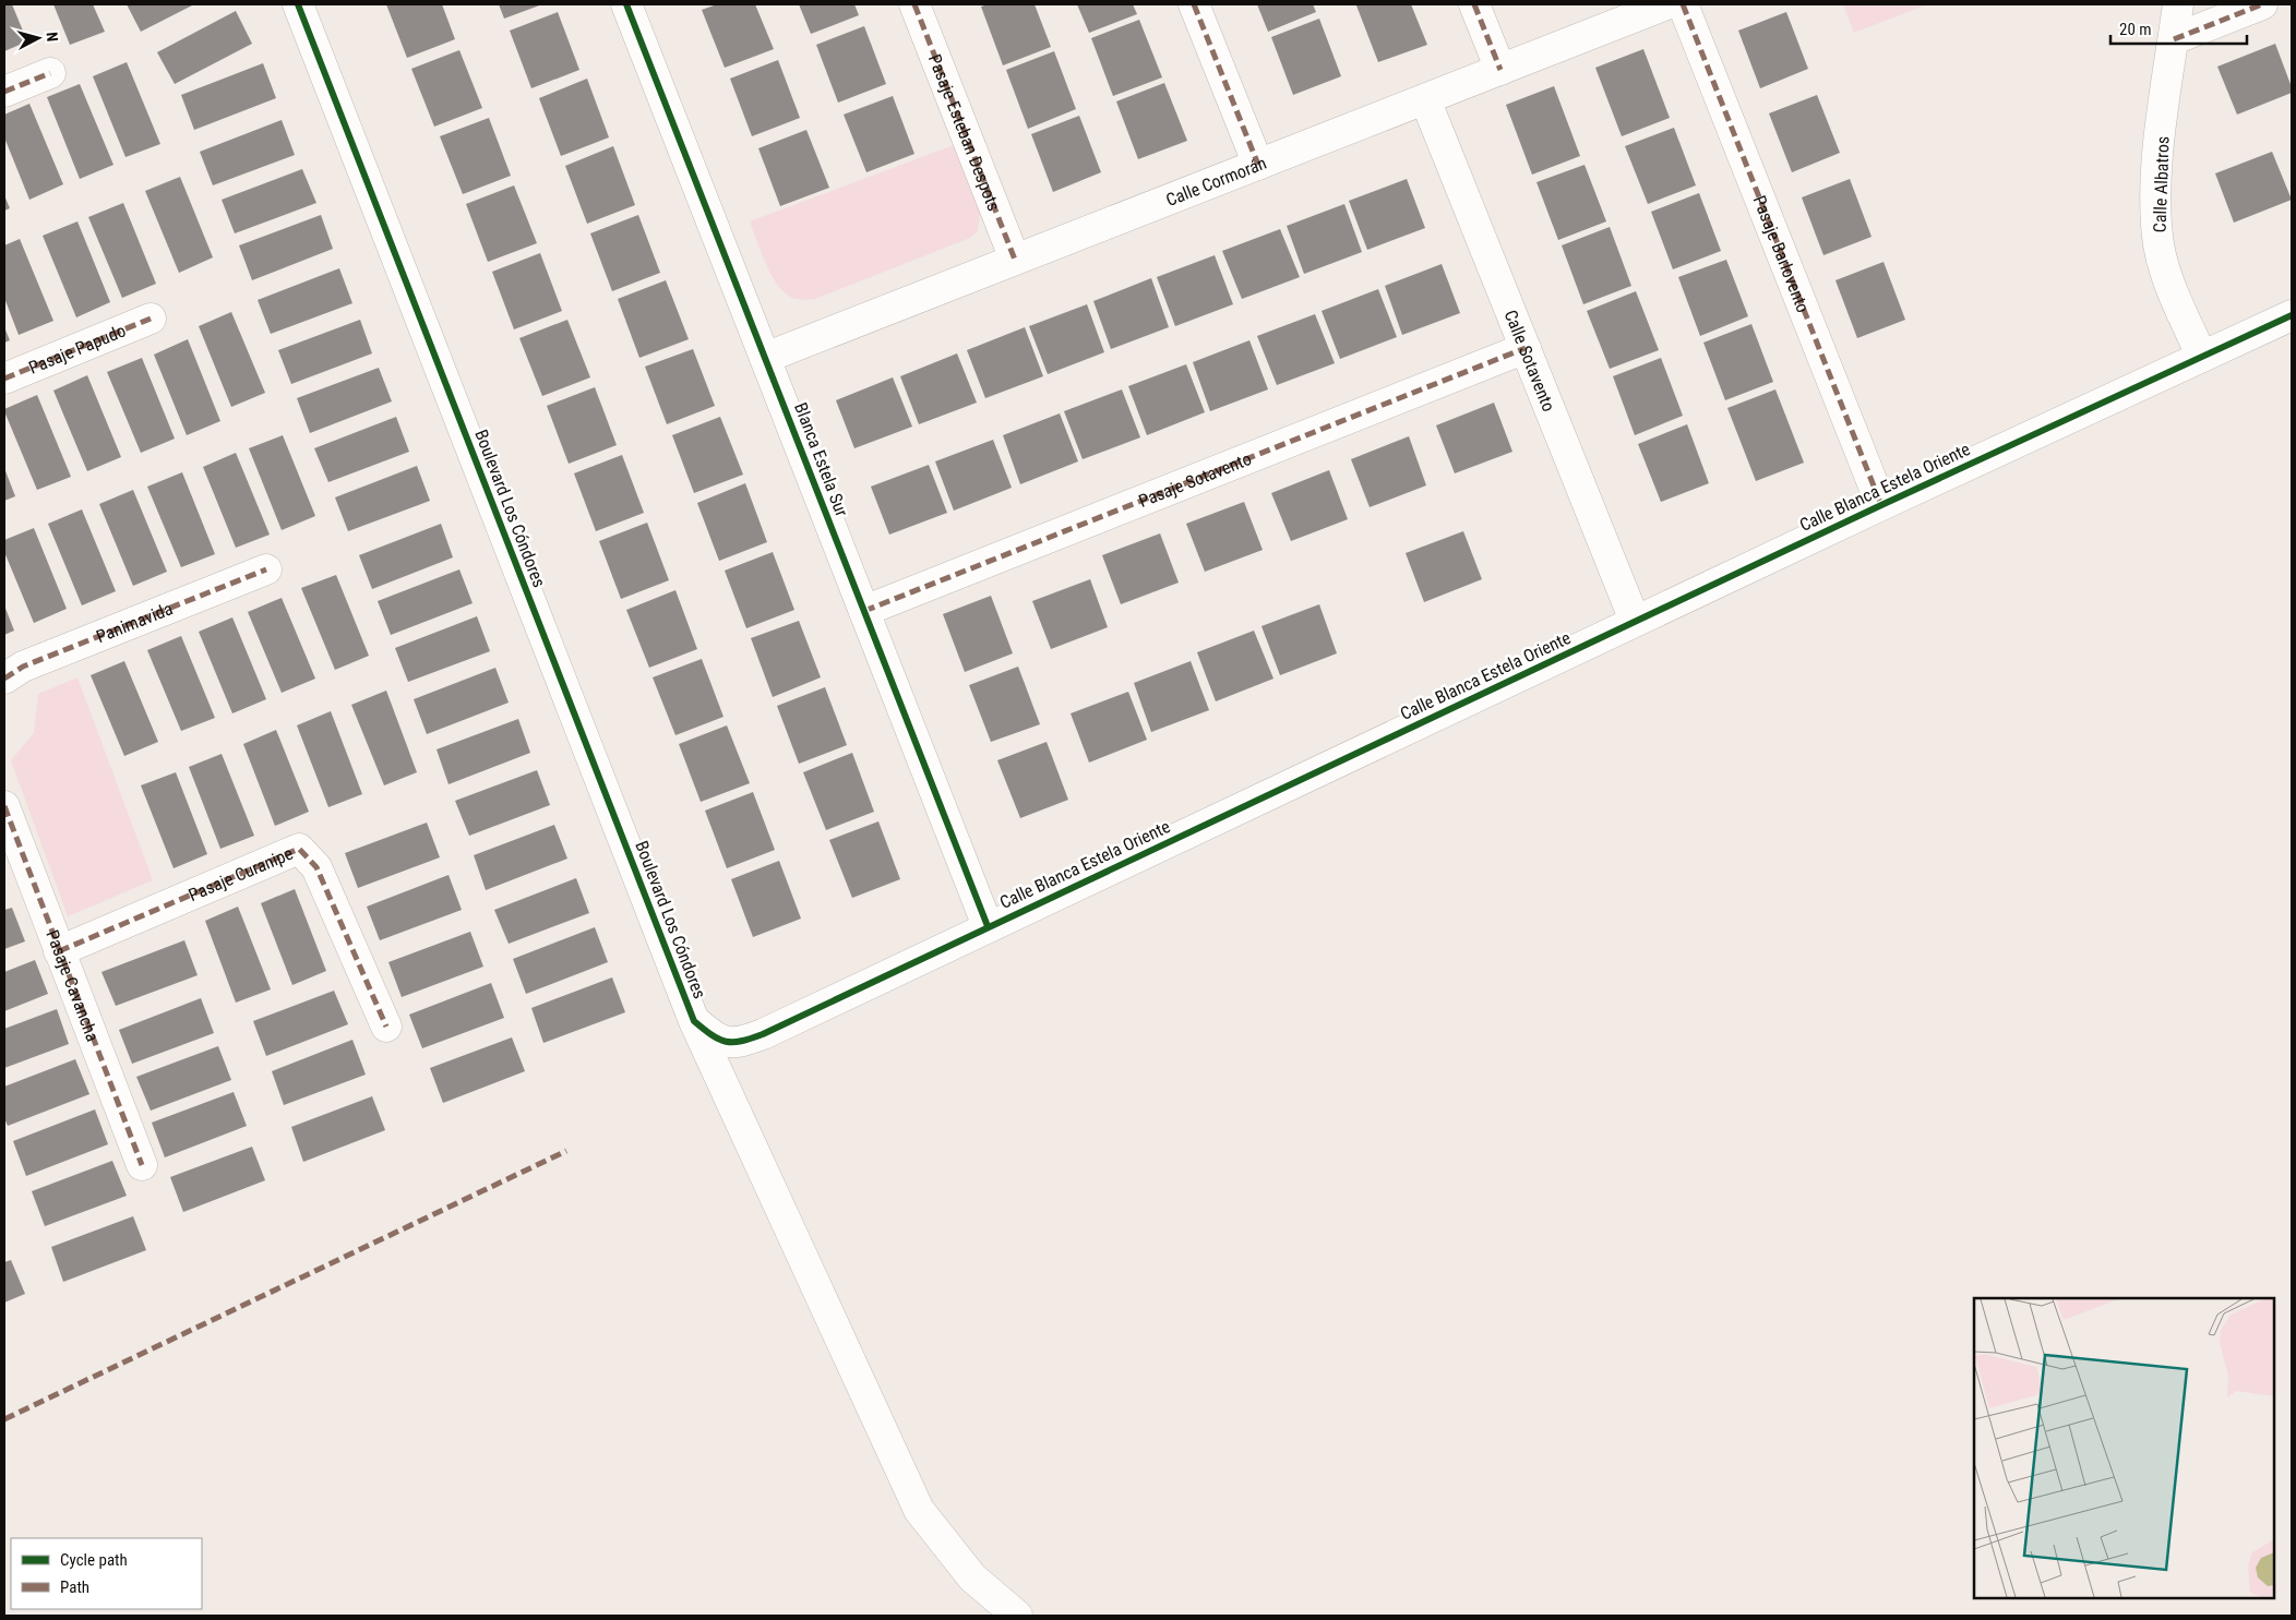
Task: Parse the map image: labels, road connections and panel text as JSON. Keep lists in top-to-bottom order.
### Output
{
  "streets": {
    "street": [
      "Pasaje Esteban Despots",
      "Calle Cormorán",
      "Calle Albatros",
      "Pasaje Barlovento",
      "Pasaje Papudo",
      "Calle Sotavento",
      "Blanca Estela Sur",
      "Pasaje Sotavento",
      "Calle Blanca Estela Oriente",
      "Boulevard Los Cóndores",
      "Panimavida",
      "Pasaje Curanipe",
      "Pasaje Cavancha"
    ]
  },
  "crossings": [
    ["Pasaje Esteban Despots", "Calle Cormorán"],
    ["Calle Cormorán", "Calle Sotavento"],
    ["Calle Cormorán", "Blanca Estela Sur"],
    ["Calle Albatros", "Calle Blanca Estela Oriente"],
    ["Pasaje Barlovento", "Calle Blanca Estela Oriente"],
    ["Calle Sotavento", "Pasaje Sotavento"],
    ["Calle Sotavento", "Calle Blanca Estela Oriente"],
    ["Blanca Estela Sur", "Pasaje Sotavento"],
    ["Blanca Estela Sur", "Calle Blanca Estela Oriente"],
    ["Calle Blanca Estela Oriente", "Boulevard Los Cóndores"],
    ["Pasaje Curanipe", "Pasaje Cavancha"]
  ],
  "legend": ["Cycle path", "Path"],
  "scale_bar": "20 m",
  "north": "right"
}
